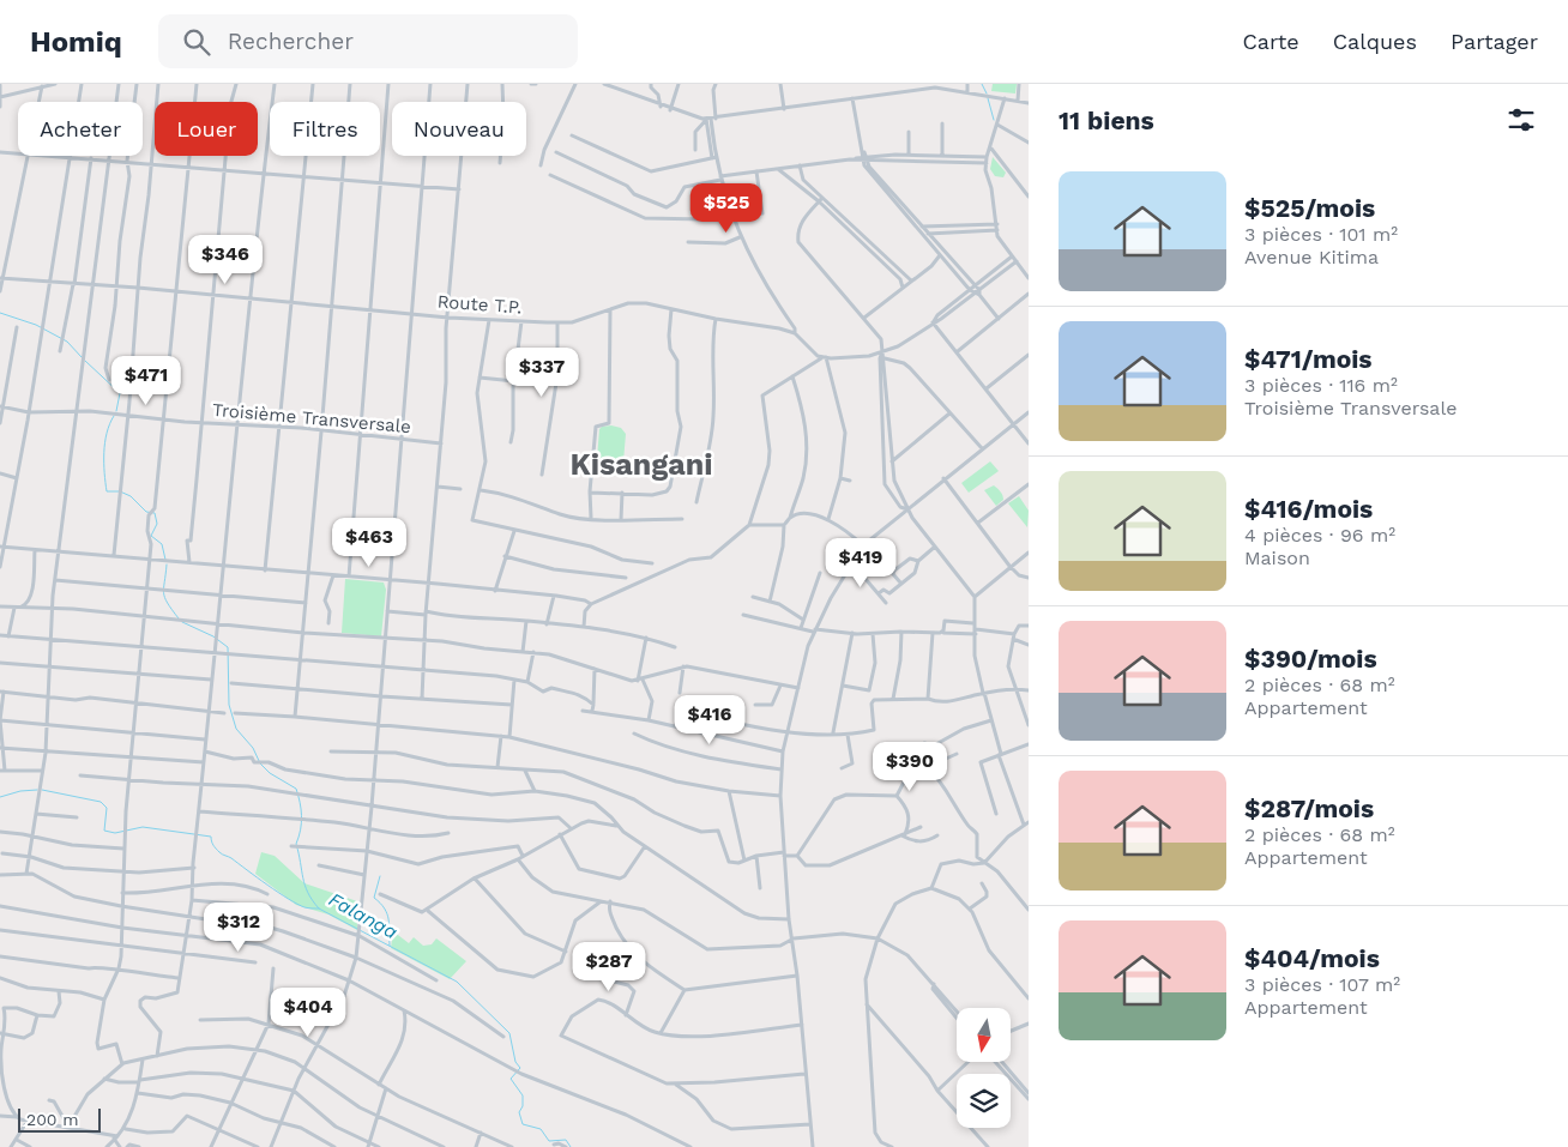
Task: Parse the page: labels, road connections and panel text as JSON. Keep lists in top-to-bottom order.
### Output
{
  "streets": {
    "street": ["Route T.P.", "Troisième Transversale"]
  },
  "districts": ["Kisangani"],
  "water": ["Falanga"],
  "scale_bar": "200 m",
  "north": "bottom",
  "page": {
    "header": "Homiq",
    "search": "Rechercher",
    "nav": ["Carte", "Calques", "Partager"],
    "heading": "11 biens",
    "chip": [
      "Acheter",
      "Louer",
      "Filtres",
      "Nouveau"
    ],
    "list": [
      {
        "name": "$525/mois",
        "note": "3 pièces · 101 m² · Avenue Kitima"
      },
      {
        "name": "$471/mois",
        "note": "3 pièces · 116 m² · Troisième Transversale"
      },
      {
        "name": "$416/mois",
        "note": "4 pièces · 96 m² · Maison"
      },
      {
        "name": "$390/mois",
        "note": "2 pièces · 68 m² · Appartement"
      },
      {
        "name": "$287/mois",
        "note": "2 pièces · 68 m² · Appartement"
      },
      {
        "name": "$404/mois",
        "note": "3 pièces · 107 m² · Appartement"
      }
    ],
    "price": [
      "$525",
      "$346",
      "$337",
      "$471",
      "$463",
      "$419",
      "$416",
      "$390",
      "$312",
      "$287",
      "$404"
    ],
    "scale": "200 m"
  }
}
